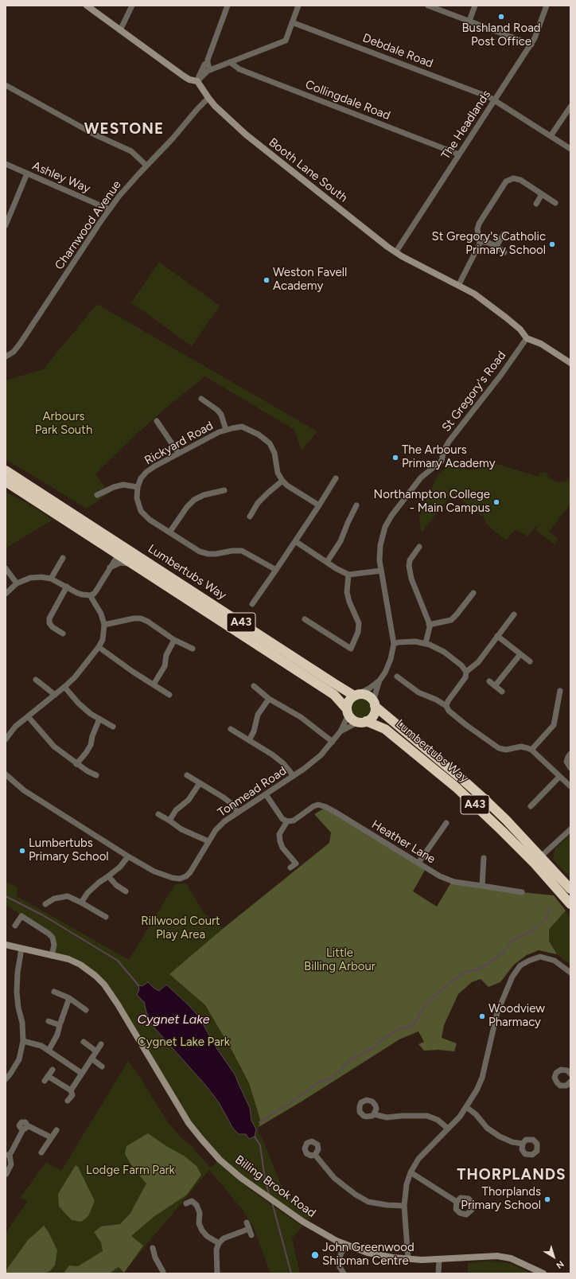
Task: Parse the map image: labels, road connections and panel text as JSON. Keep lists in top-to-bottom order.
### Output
{
  "streets": {
    "highway": ["Lumbertubs Way", "A43"],
    "street": [
      "Debdale Road",
      "Collingdale Road",
      "The Headlands",
      "Booth Lane South",
      "Ashley Way",
      "Charnwood Avenue",
      "St Gregory's Road",
      "Rickyard Road",
      "Tonmead Road",
      "Heather Lane",
      "Billing Brook Road"
    ]
  },
  "crossings": [
    ["Debdale Road", "The Headlands"],
    ["Collingdale Road", "The Headlands"],
    ["The Headlands", "Booth Lane South"],
    ["Booth Lane South", "Charnwood Avenue"],
    ["Booth Lane South", "St Gregory's Road"],
    ["Ashley Way", "Charnwood Avenue"],
    ["Lumbertubs Way", "A43"],
    ["Lumbertubs Way", "Tonmead Road"],
    ["A43", "Tonmead Road"]
  ],
  "districts": ["WESTONE", "THORPLANDS"],
  "water": ["Cygnet Lake"],
  "parks": [
    "Arbours Park South",
    "Rillwood Court Play Area",
    "Little Billing Arbour",
    "Cygnet Lake Park",
    "Lodge Farm Park"
  ],
  "places": [
    "Bushland Road Post Office",
    "St Gregory's Catholic Primary School",
    "Weston Favell Academy",
    "The Arbours Primary Academy",
    "Northampton College - Main Campus",
    "Lumbertubs Primary School",
    "Woodview Pharmacy",
    "Thorplands Primary School",
    "John Greenwood Shipman Centre"
  ],
  "north": "bottom right"
}
